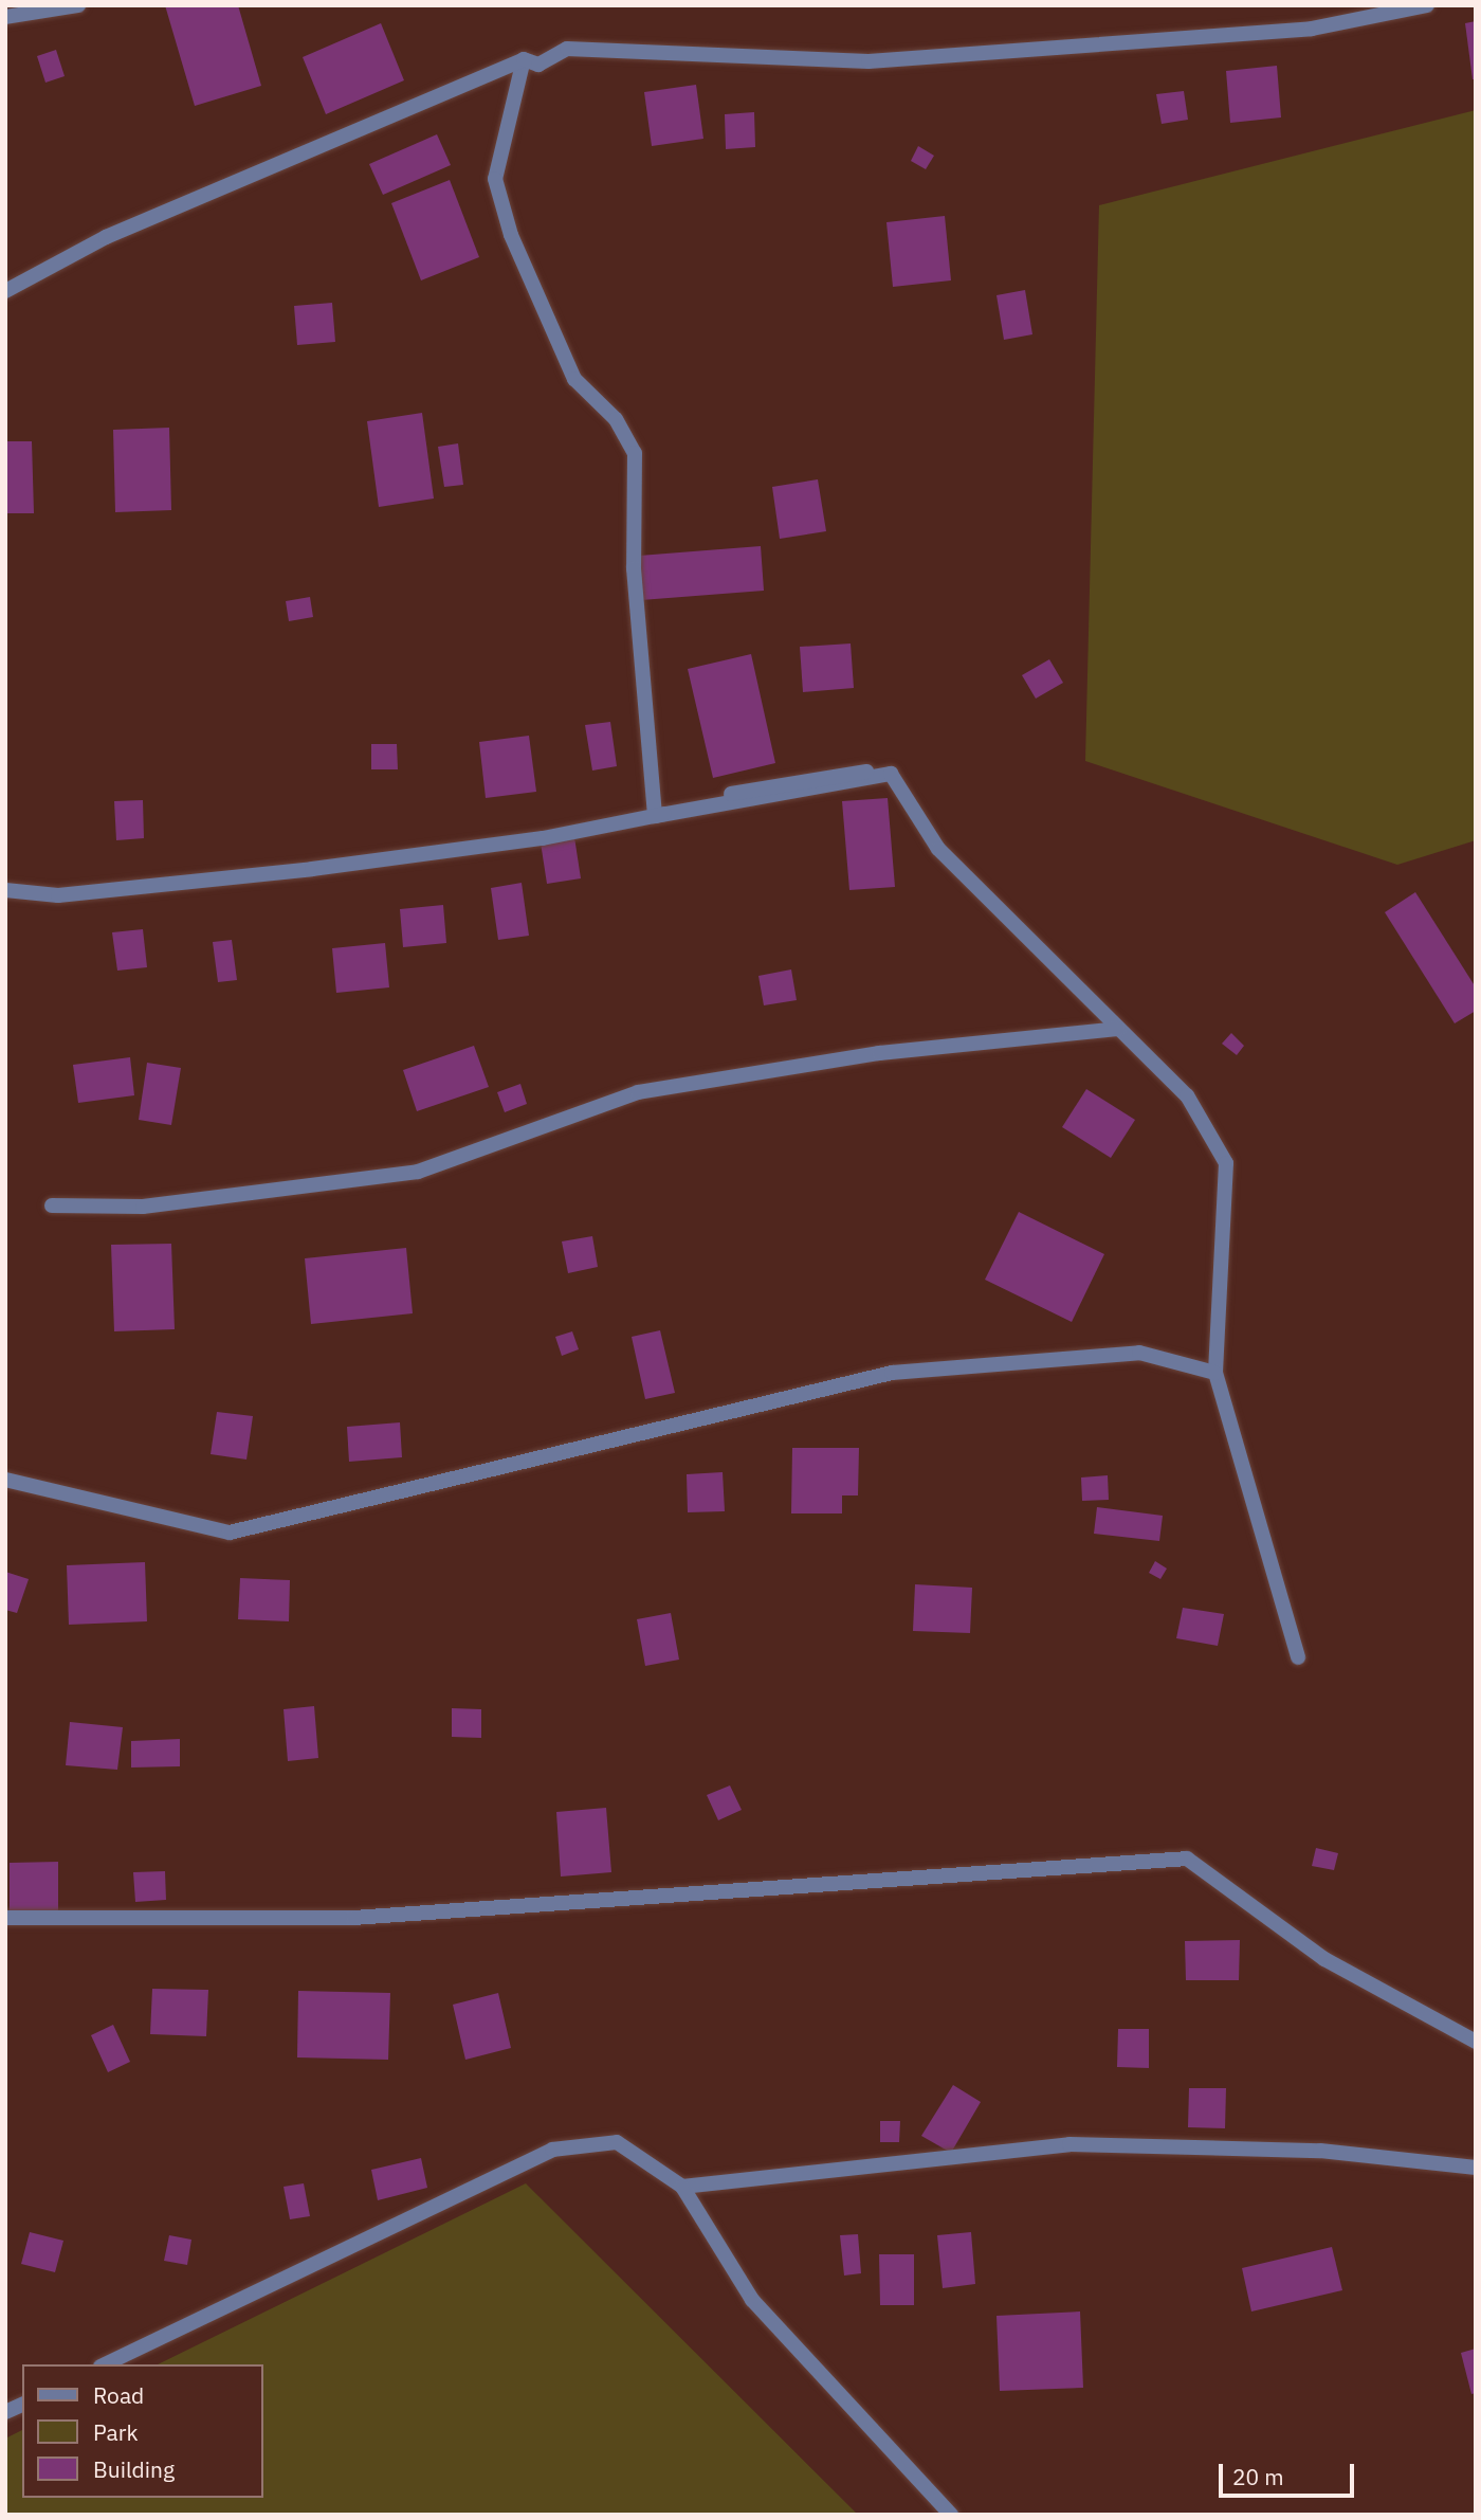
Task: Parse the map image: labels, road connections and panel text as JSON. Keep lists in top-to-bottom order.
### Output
{
  "legend": ["Road", "Park", "Building"],
  "scale_bar": "20 m"
}
